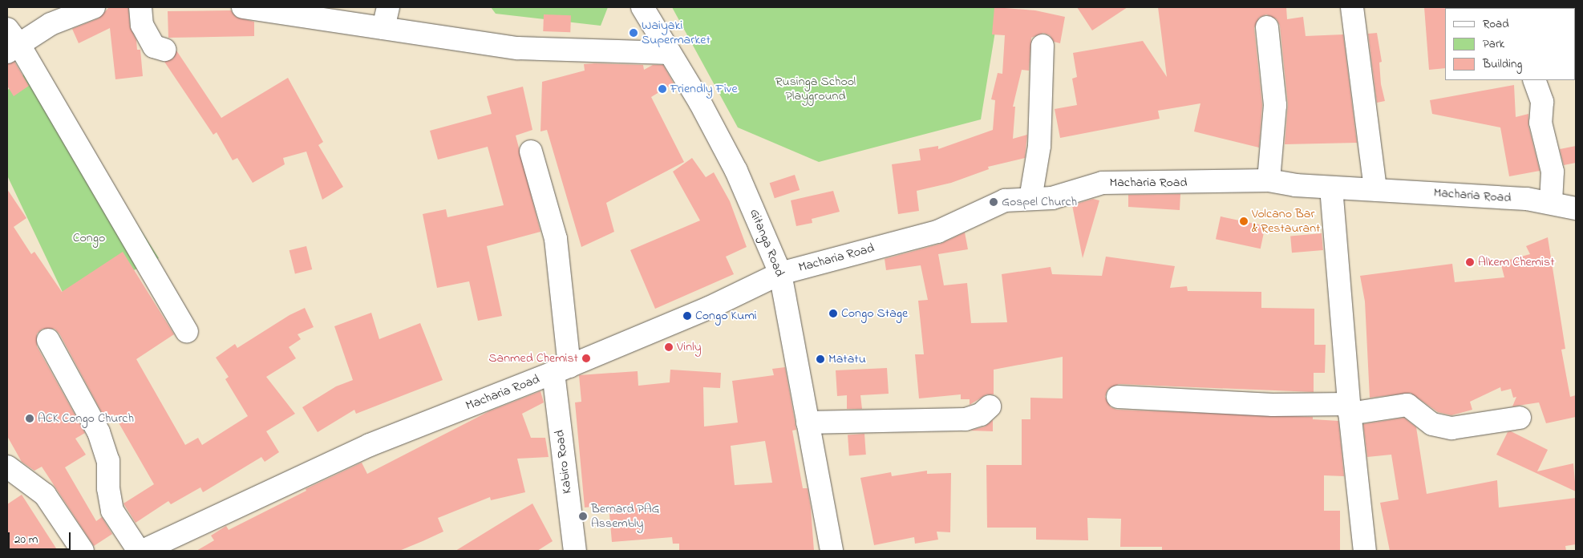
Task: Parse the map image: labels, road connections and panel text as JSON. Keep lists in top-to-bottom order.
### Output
{
  "streets": {
    "street": ["Macharia Road", "Gitanga Road", "Kabiro Road"]
  },
  "crossings": [
    ["Macharia Road", "Gitanga Road"],
    ["Macharia Road", "Kabiro Road"]
  ],
  "parks": ["Rusinga School Playground", "Congo"],
  "places": [
    "Waiyaki Supermarket",
    "Friendly Five",
    "Gospel Church",
    "Volcano Bar & Restaurant",
    "Alkem Chemist",
    "Congo Stage",
    "Congo Kumi",
    "Vinly",
    "Sanmed Chemist",
    "Matatu",
    "ACK Congo Church",
    "Bernard PAG Assembly"
  ],
  "legend": ["Road", "Park", "Building"],
  "scale_bar": "20 m"
}
